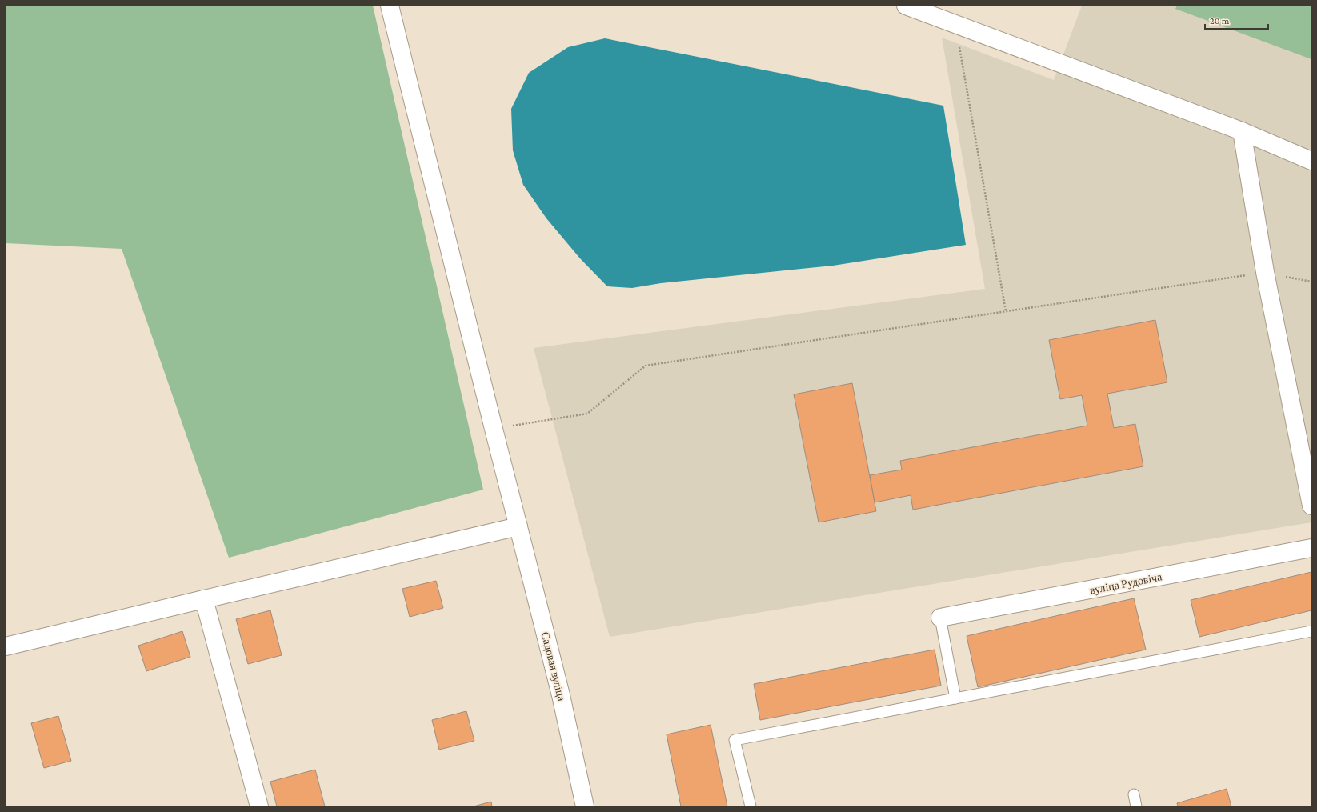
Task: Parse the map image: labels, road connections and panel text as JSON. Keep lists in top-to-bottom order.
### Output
{
  "streets": {
    "street": ["вуліца Рудовіча", "Садовая вуліца"]
  },
  "scale_bar": "20 m"
}
